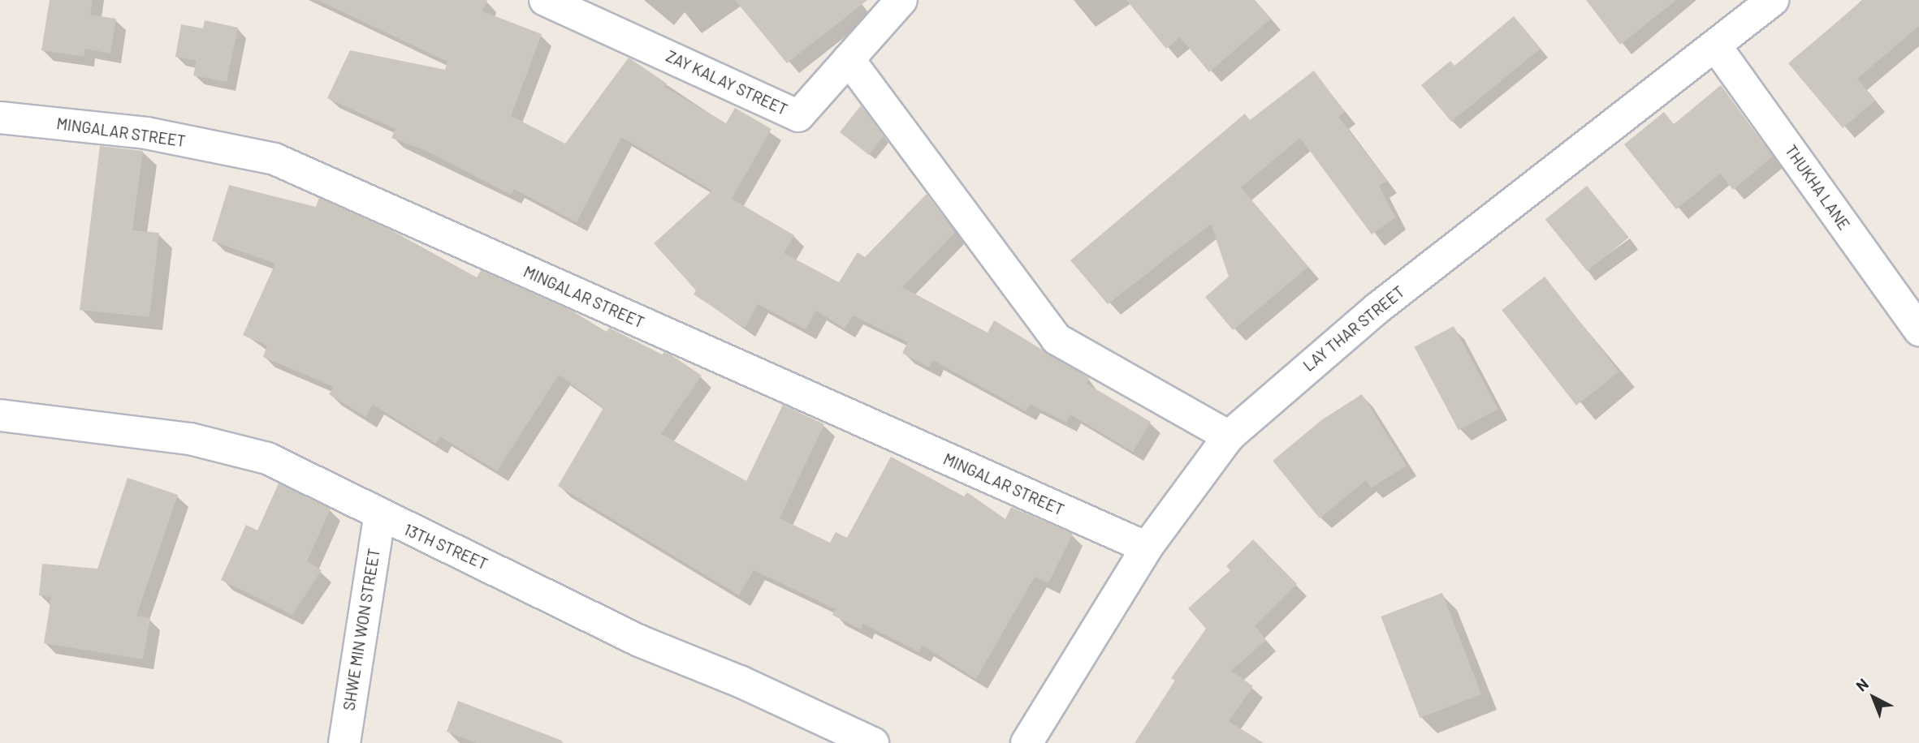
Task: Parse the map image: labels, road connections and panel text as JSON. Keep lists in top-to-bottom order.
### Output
{
  "streets": {
    "street": [
      "ZAY KALAY STREET",
      "MINGALAR STREET",
      "THUKHA LANE",
      "LAY THAR STREET",
      "13TH STREET",
      "SHWE MIN WON STREET"
    ]
  },
  "crossings": [
    ["MINGALAR STREET", "LAY THAR STREET"],
    ["THUKHA LANE", "LAY THAR STREET"],
    ["13TH STREET", "SHWE MIN WON STREET"]
  ],
  "north": "top left"
}
